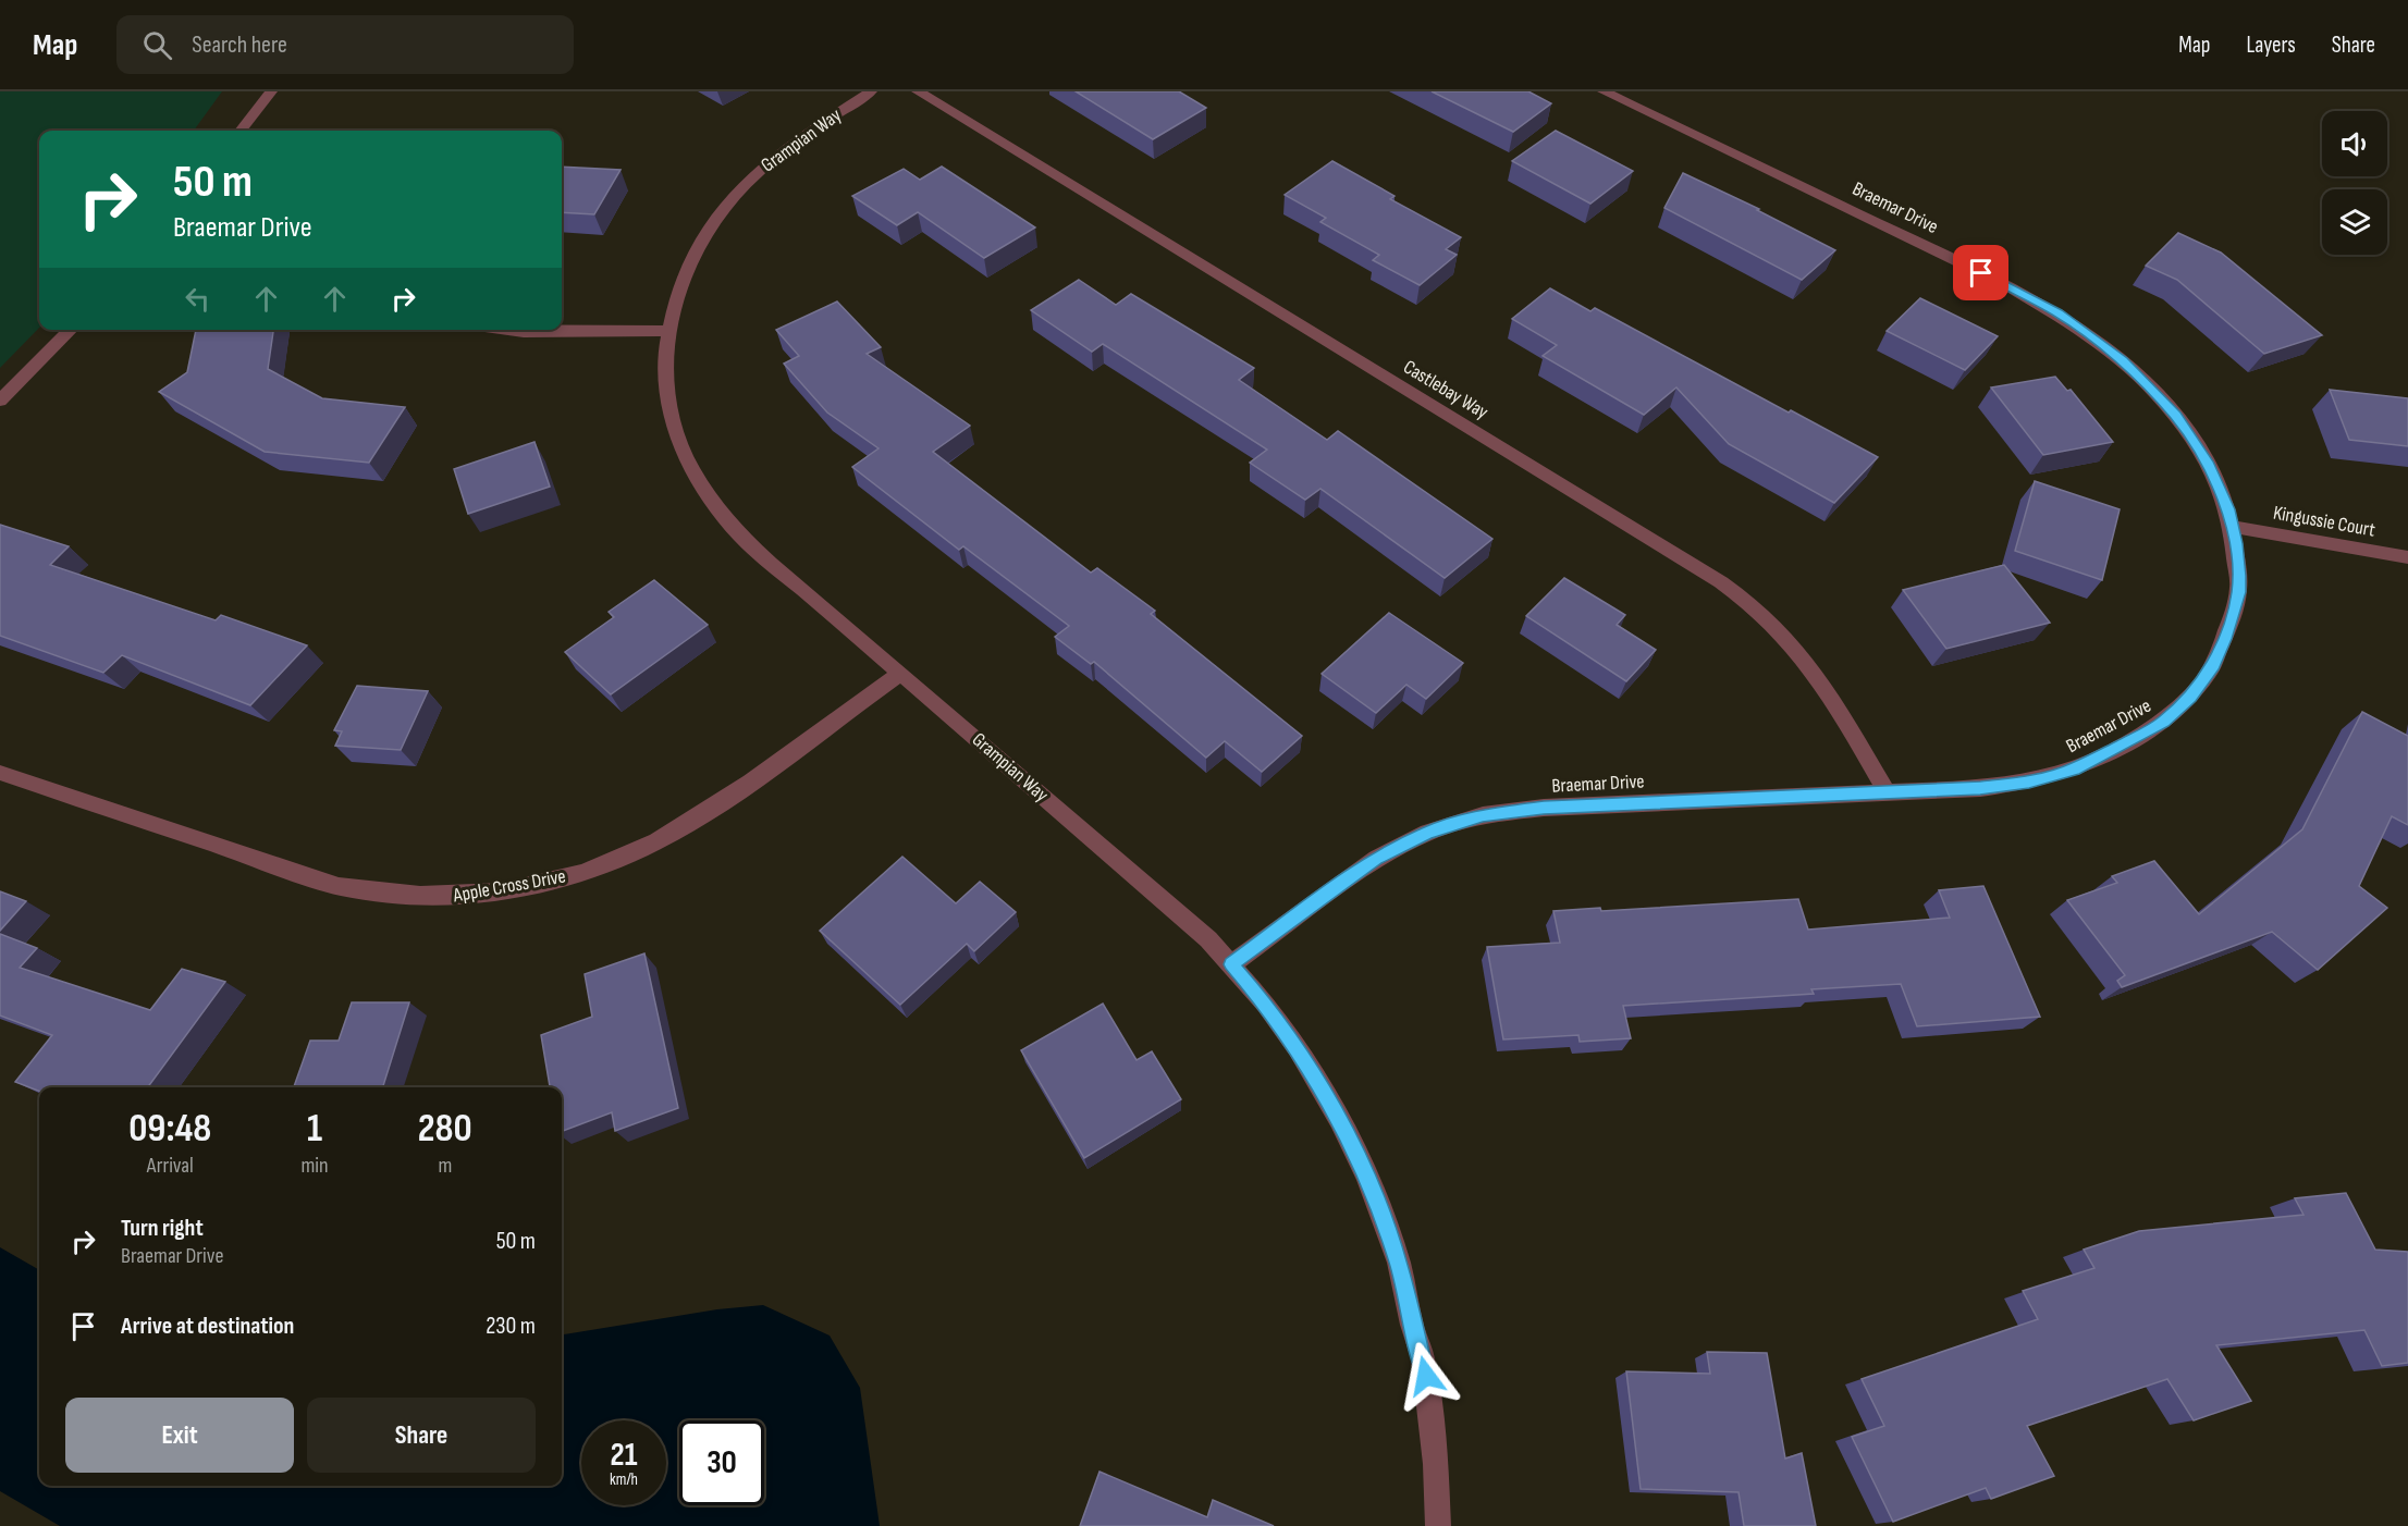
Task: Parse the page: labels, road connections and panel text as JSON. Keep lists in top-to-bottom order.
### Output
{
  "streets": {
    "street": [
      "Grampian Way",
      "Braemar Drive",
      "Castlebay Way",
      "Kingussie Court",
      "Apple Cross Drive"
    ]
  },
  "crossings": [
    ["Grampian Way", "Braemar Drive"],
    ["Grampian Way", "Apple Cross Drive"],
    ["Braemar Drive", "Castlebay Way"],
    ["Braemar Drive", "Kingussie Court"]
  ],
  "page": {
    "header": "Map",
    "search": "Search here",
    "nav": ["Map", "Layers", "Share"],
    "turn": ["50 m", "Braemar Drive"],
    "eta": [
      "09:48",
      "Arrival",
      "1",
      "min",
      "280",
      "m"
    ],
    "list": [
      {
        "name": "Turn right",
        "note": "Braemar Drive",
        "value": "50 m"
      },
      {
        "name": "Arrive at destination",
        "value": "230 m"
      }
    ],
    "buttons": ["Exit", "Share"],
    "speed": "21 km/h",
    "limit": "30"
  }
}
